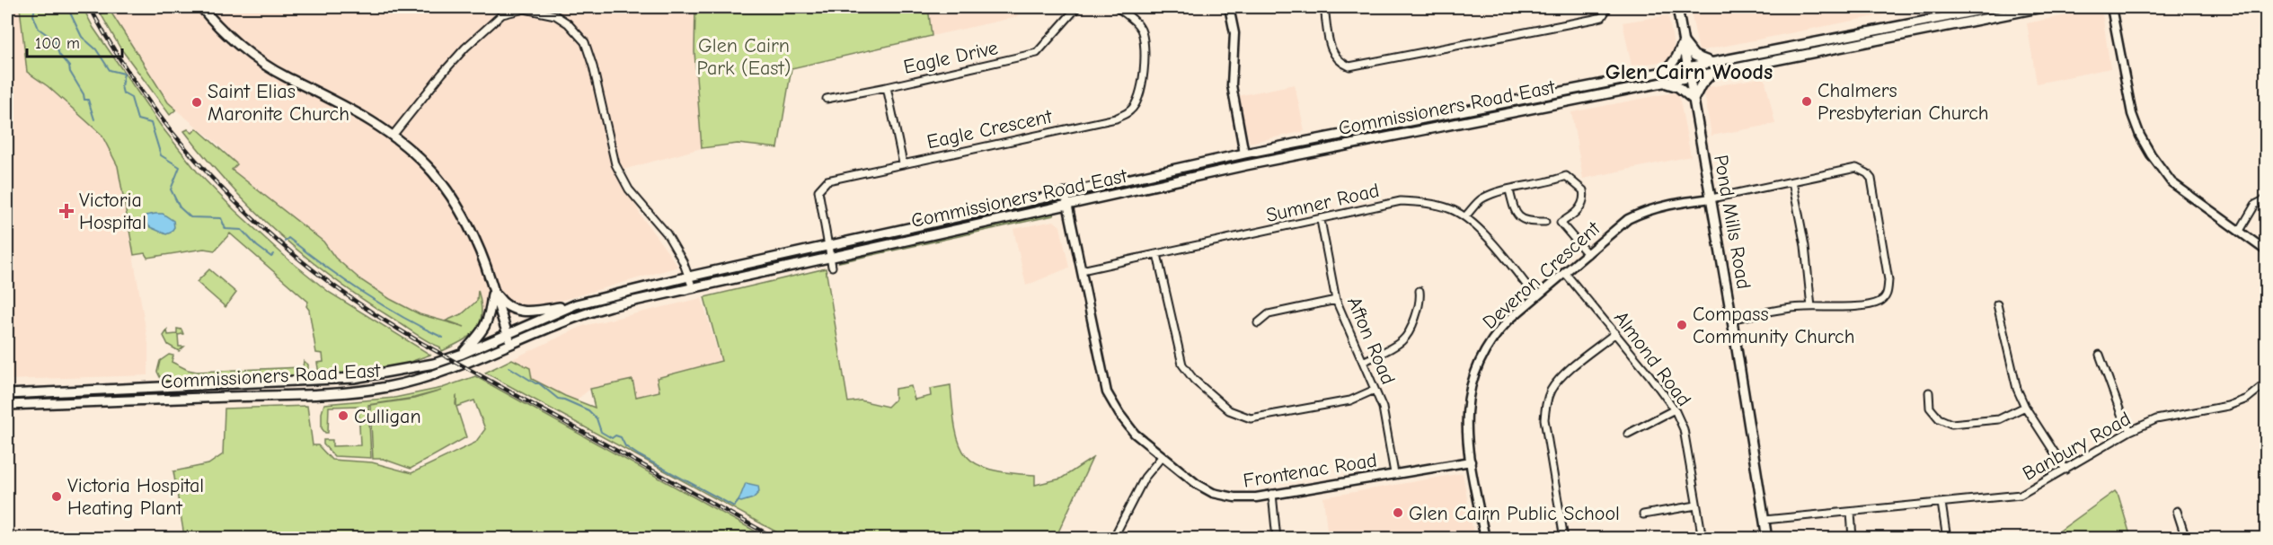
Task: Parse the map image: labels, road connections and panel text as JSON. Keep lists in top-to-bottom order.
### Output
{
  "streets": {
    "main road": ["Commissioners Road East", "Pond Mills Road"],
    "street": [
      "Eagle Drive",
      "Eagle Crescent",
      "Sumner Road",
      "Deveron Crescent",
      "Afton Road",
      "Almond Road",
      "Banbury Road",
      "Frontenac Road"
    ]
  },
  "crossings": [
    ["Eagle Drive", "Eagle Crescent"],
    ["Commissioners Road East", "Eagle Crescent"],
    ["Commissioners Road East", "Pond Mills Road"],
    ["Commissioners Road East", "Frontenac Road"],
    ["Sumner Road", "Deveron Crescent"],
    ["Sumner Road", "Afton Road"],
    ["Sumner Road", "Frontenac Road"],
    ["Pond Mills Road", "Deveron Crescent"],
    ["Pond Mills Road", "Banbury Road"],
    ["Deveron Crescent", "Almond Road"],
    ["Deveron Crescent", "Frontenac Road"],
    ["Afton Road", "Frontenac Road"]
  ],
  "districts": ["Glen Cairn Woods"],
  "parks": ["Glen Cairn Park (East)"],
  "places": {
    "other": [
      "Chalmers Presbyterian Church",
      "Saint Elias Maronite Church",
      "Compass Community Church",
      "Culligan",
      "Victoria Hospital Heating Plant",
      "Glen Cairn Public School"
    ],
    "health": ["Victoria Hospital"]
  },
  "scale_bar": "100 m"
}
